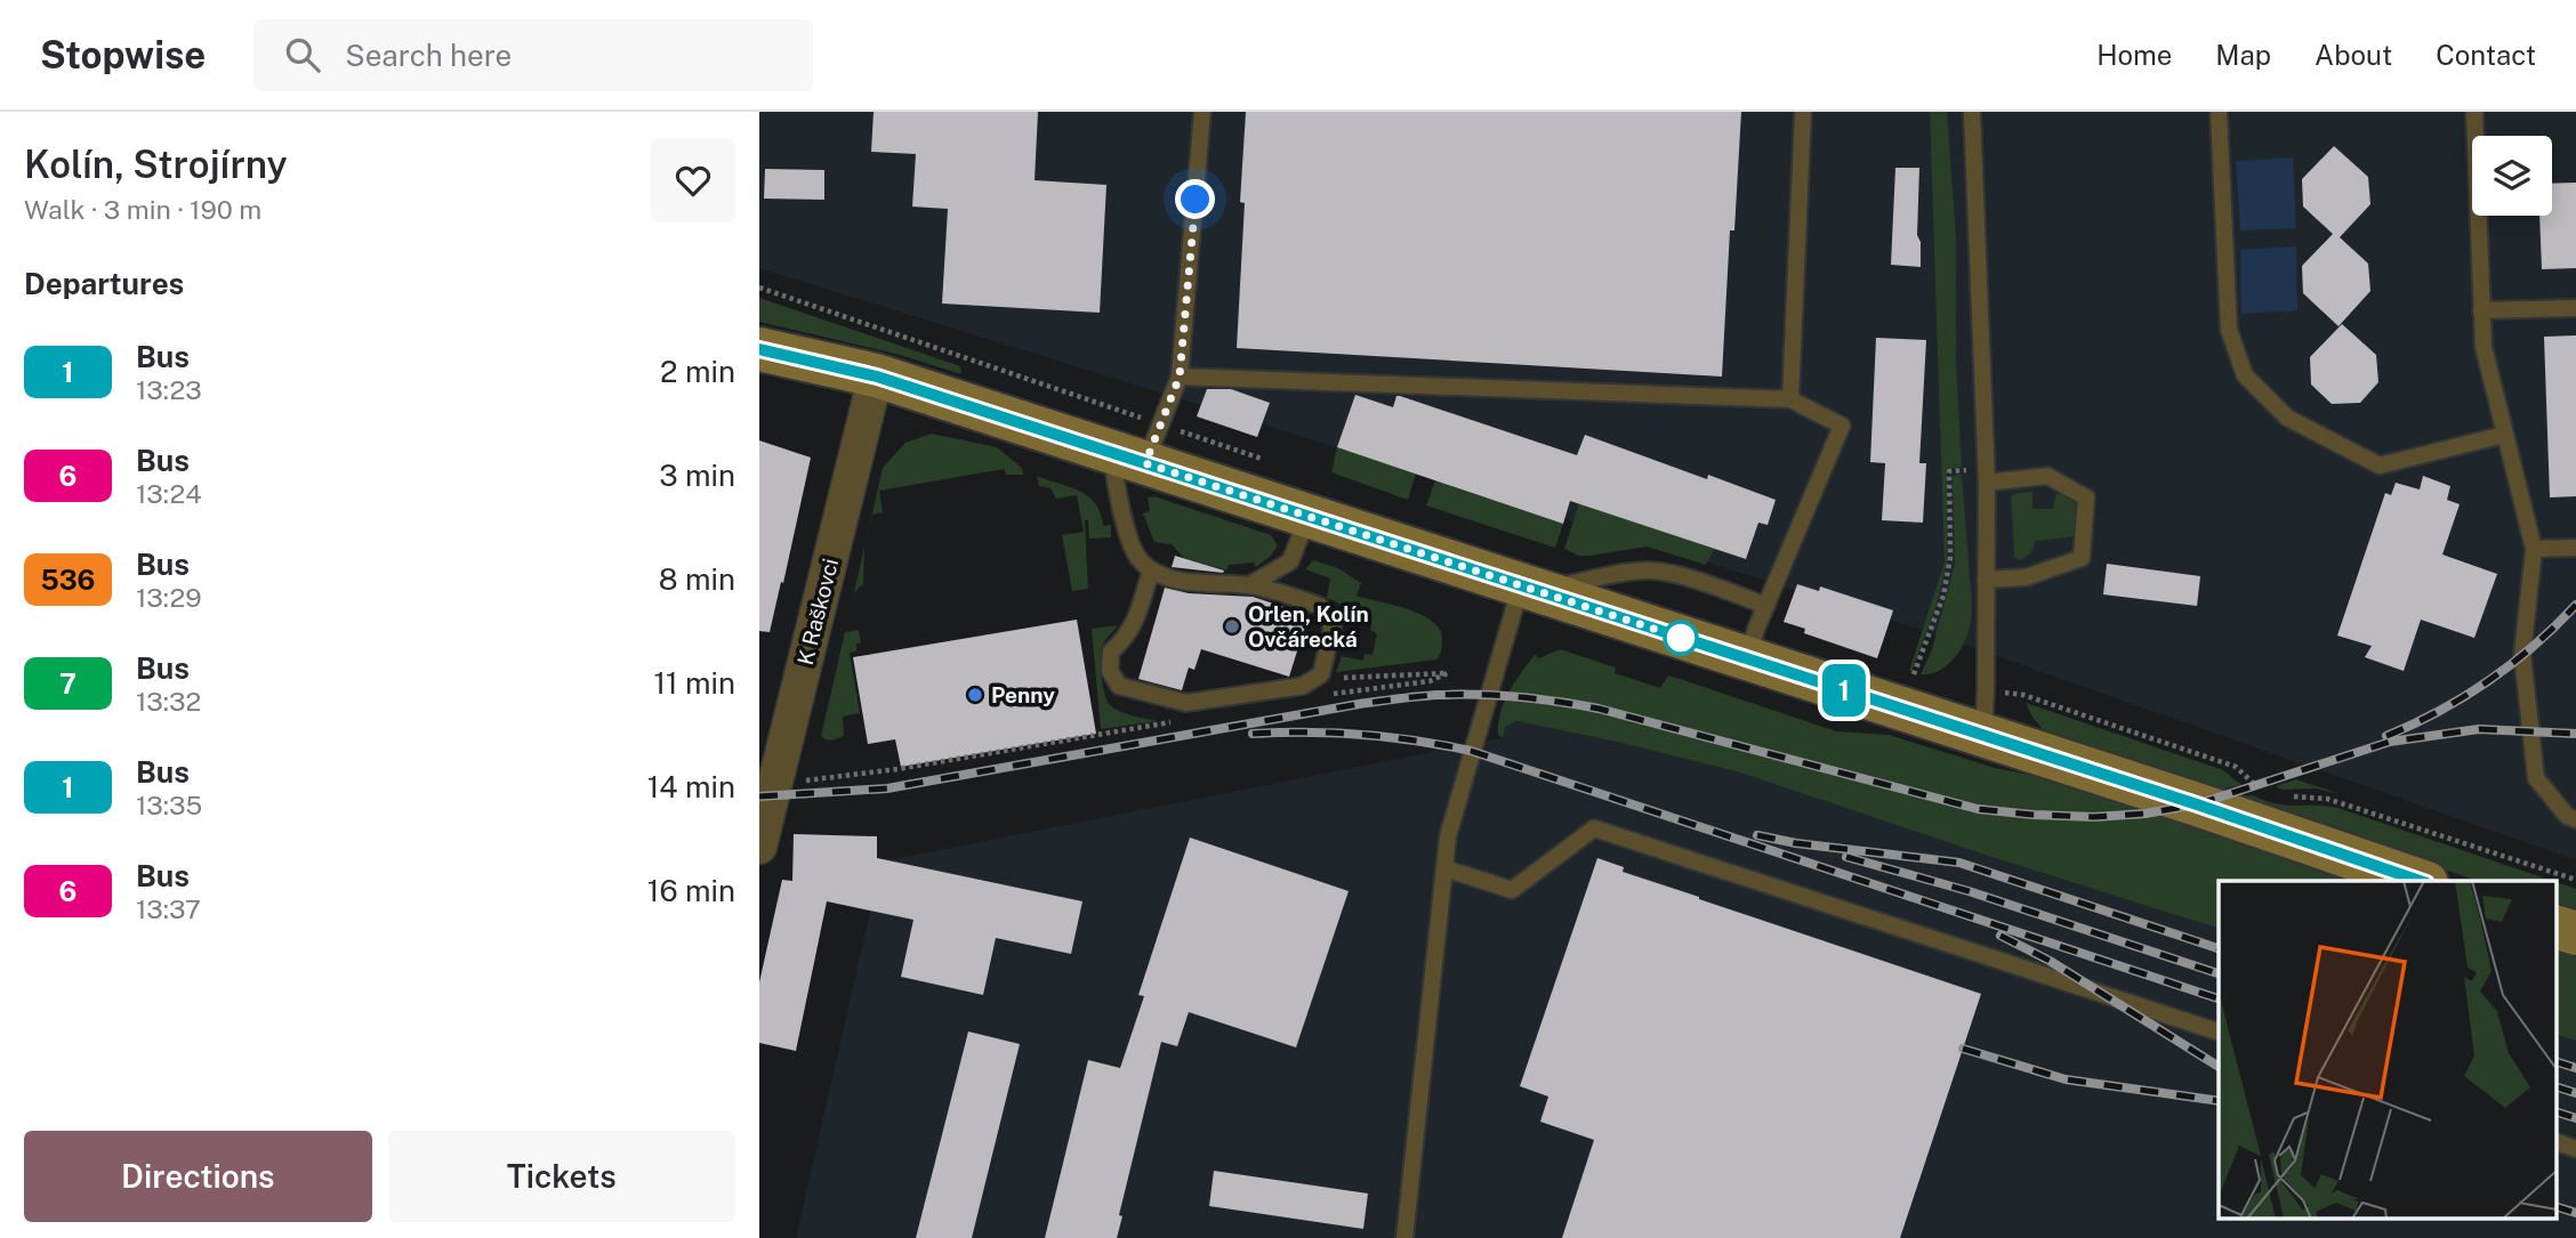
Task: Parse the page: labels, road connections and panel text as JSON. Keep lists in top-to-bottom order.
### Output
{
  "streets": {
    "street": ["K Raškovci"]
  },
  "places": ["Orlen, Kolín Ovčárecká", "Penny"],
  "lines": ["bus line 1"],
  "page": {
    "header": "Stopwise",
    "search": "Search here",
    "nav": [
      "Home",
      "Map",
      "About",
      "Contact"
    ],
    "heading": [
      ["Kolín, Strojírny", "Walk · 3 min · 190 m"],
      "Departures"
    ],
    "on_map": "1",
    "list": [
      {
        "mark": "1",
        "name": "Bus",
        "note": "13:23",
        "value": "2 min"
      },
      {
        "mark": "6",
        "name": "Bus",
        "note": "13:24",
        "value": "3 min"
      },
      {
        "mark": "536",
        "name": "Bus",
        "note": "13:29",
        "value": "8 min"
      },
      {
        "mark": "7",
        "name": "Bus",
        "note": "13:32",
        "value": "11 min"
      },
      {
        "mark": "1",
        "name": "Bus",
        "note": "13:35",
        "value": "14 min"
      },
      {
        "mark": "6",
        "name": "Bus",
        "note": "13:37",
        "value": "16 min"
      }
    ],
    "buttons": ["Directions", "Tickets"]
  }
}
